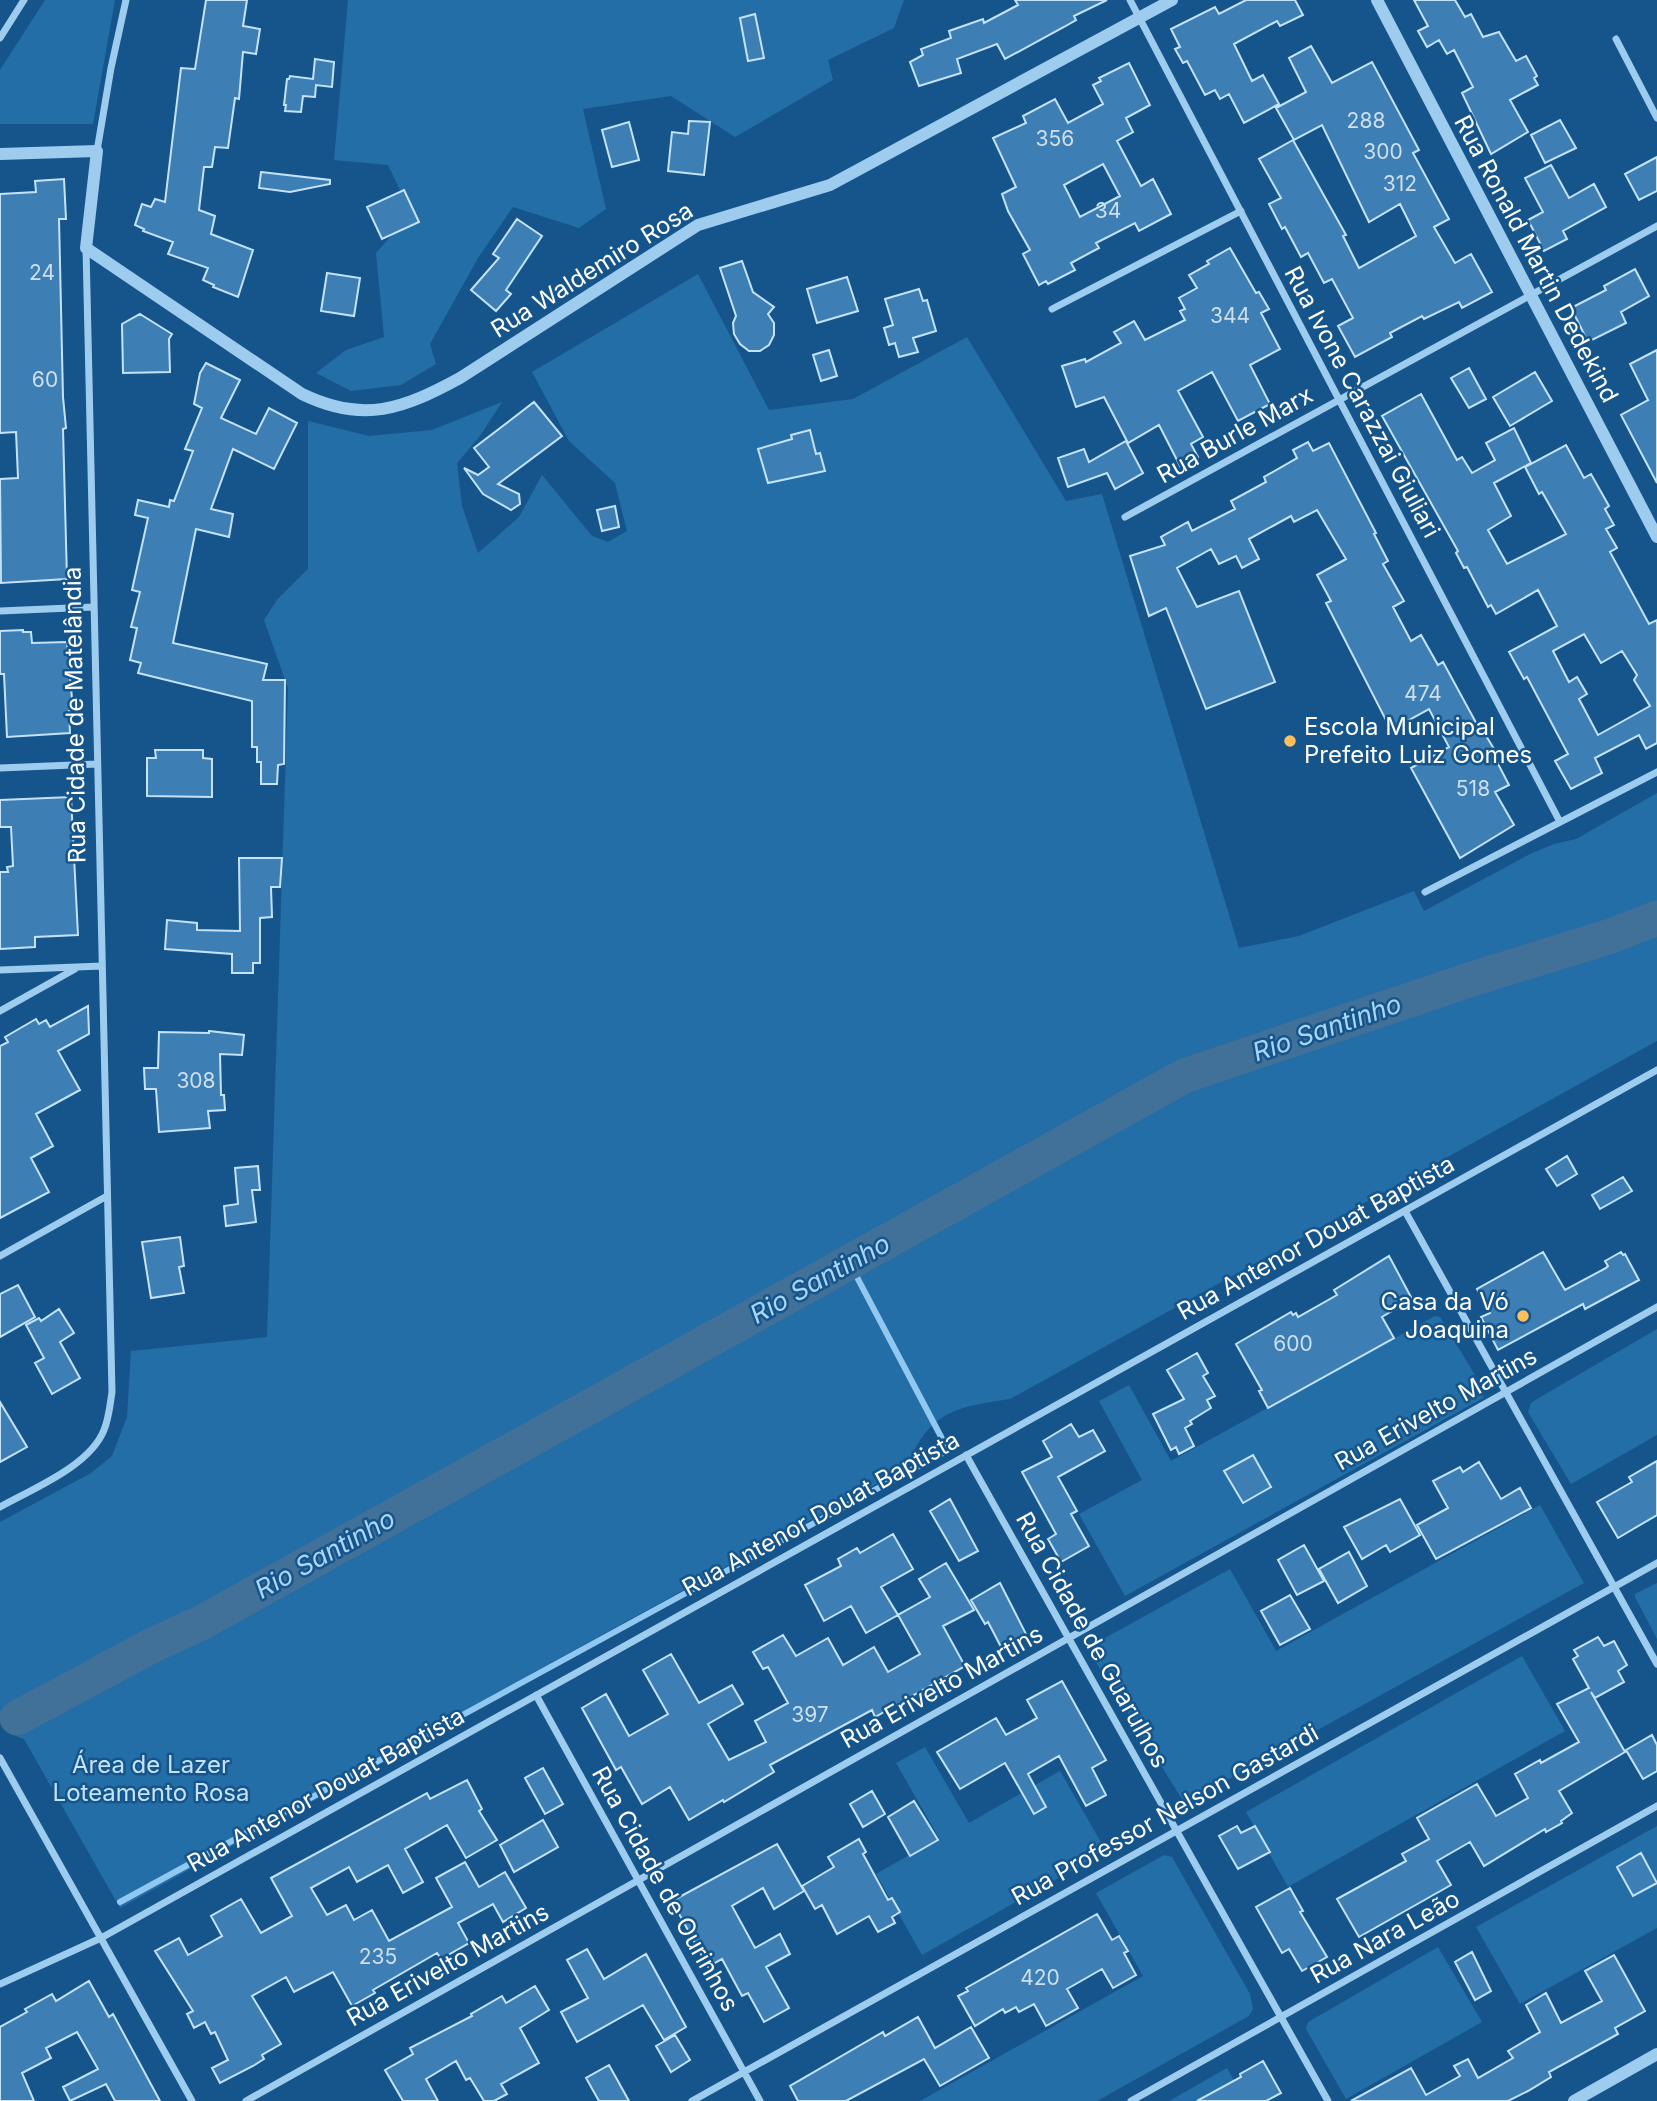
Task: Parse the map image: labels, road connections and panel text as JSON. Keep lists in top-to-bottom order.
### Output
{
  "streets": {
    "street": [
      "Rua Ronald Martin Dedekind",
      "Rua Waldemiro Rosa",
      "Rua Ivone Carazzai Giuliari",
      "Rua Burle Marx",
      "Rua Cidade de Matelândia",
      "Rua Antenor Douat Baptista",
      "Rua Erivelto Martins",
      "Rua Cidade de Guarulhos",
      "Rua Professor Nelson Gastardi",
      "Rua Cidade de Ourinhos",
      "Rua Nara Leão"
    ]
  },
  "crossings": [
    ["Rua Ronald Martin Dedekind", "Rua Burle Marx"],
    ["Rua Waldemiro Rosa", "Rua Ivone Carazzai Giuliari"],
    ["Rua Waldemiro Rosa", "Rua Cidade de Matelândia"],
    ["Rua Ivone Carazzai Giuliari", "Rua Burle Marx"],
    ["Rua Antenor Douat Baptista", "Rua Cidade de Guarulhos"],
    ["Rua Antenor Douat Baptista", "Rua Cidade de Ourinhos"],
    ["Rua Erivelto Martins", "Rua Cidade de Guarulhos"],
    ["Rua Erivelto Martins", "Rua Cidade de Ourinhos"],
    ["Rua Cidade de Guarulhos", "Rua Professor Nelson Gastardi"],
    ["Rua Cidade de Guarulhos", "Rua Nara Leão"],
    ["Rua Professor Nelson Gastardi", "Rua Cidade de Ourinhos"]
  ],
  "water": ["Rio Santinho"],
  "parks": ["Área de Lazer Loteamento Rosa"],
  "places": ["Escola Municipal Prefeito Luiz Gomes", "Casa da Vó Joaquina"],
  "house_numbers": [
    "288",
    "356",
    "300",
    "312",
    "34",
    "24",
    "344",
    "60",
    "474",
    "518",
    "308",
    "600",
    "397",
    "235",
    "420"
  ]
}
